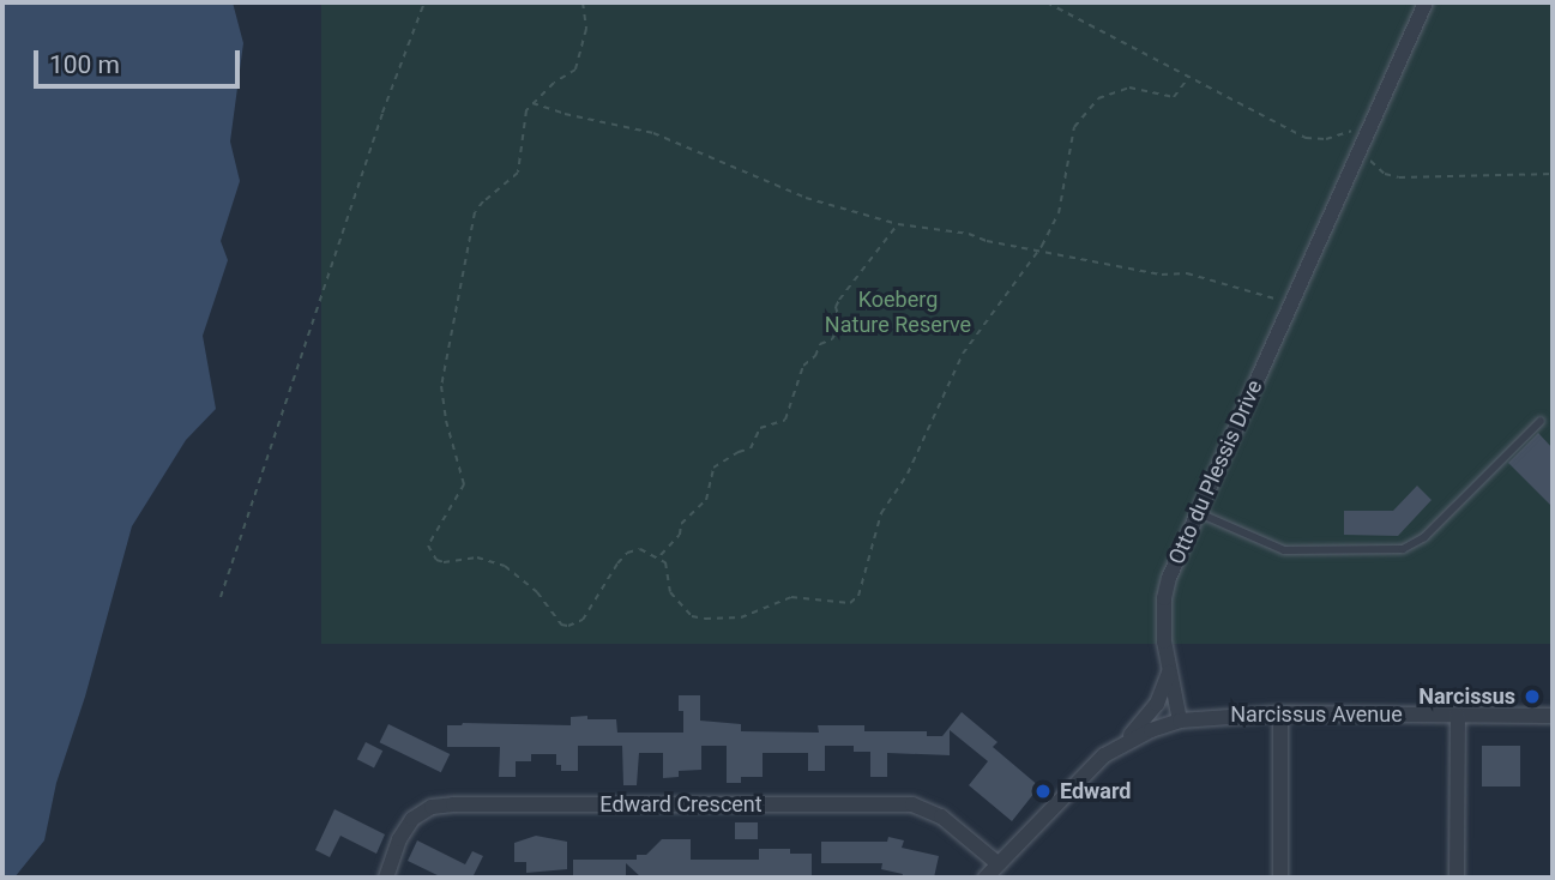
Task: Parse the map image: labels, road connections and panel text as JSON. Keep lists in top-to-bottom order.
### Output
{
  "streets": {
    "street": ["Otto du Plessis Drive", "Narcissus Avenue", "Edward Crescent"]
  },
  "crossings": [
    ["Otto du Plessis Drive", "Narcissus Avenue"]
  ],
  "parks": ["Koeberg Nature Reserve"],
  "places": ["Narcissus", "Edward"],
  "scale_bar": "100 m"
}
